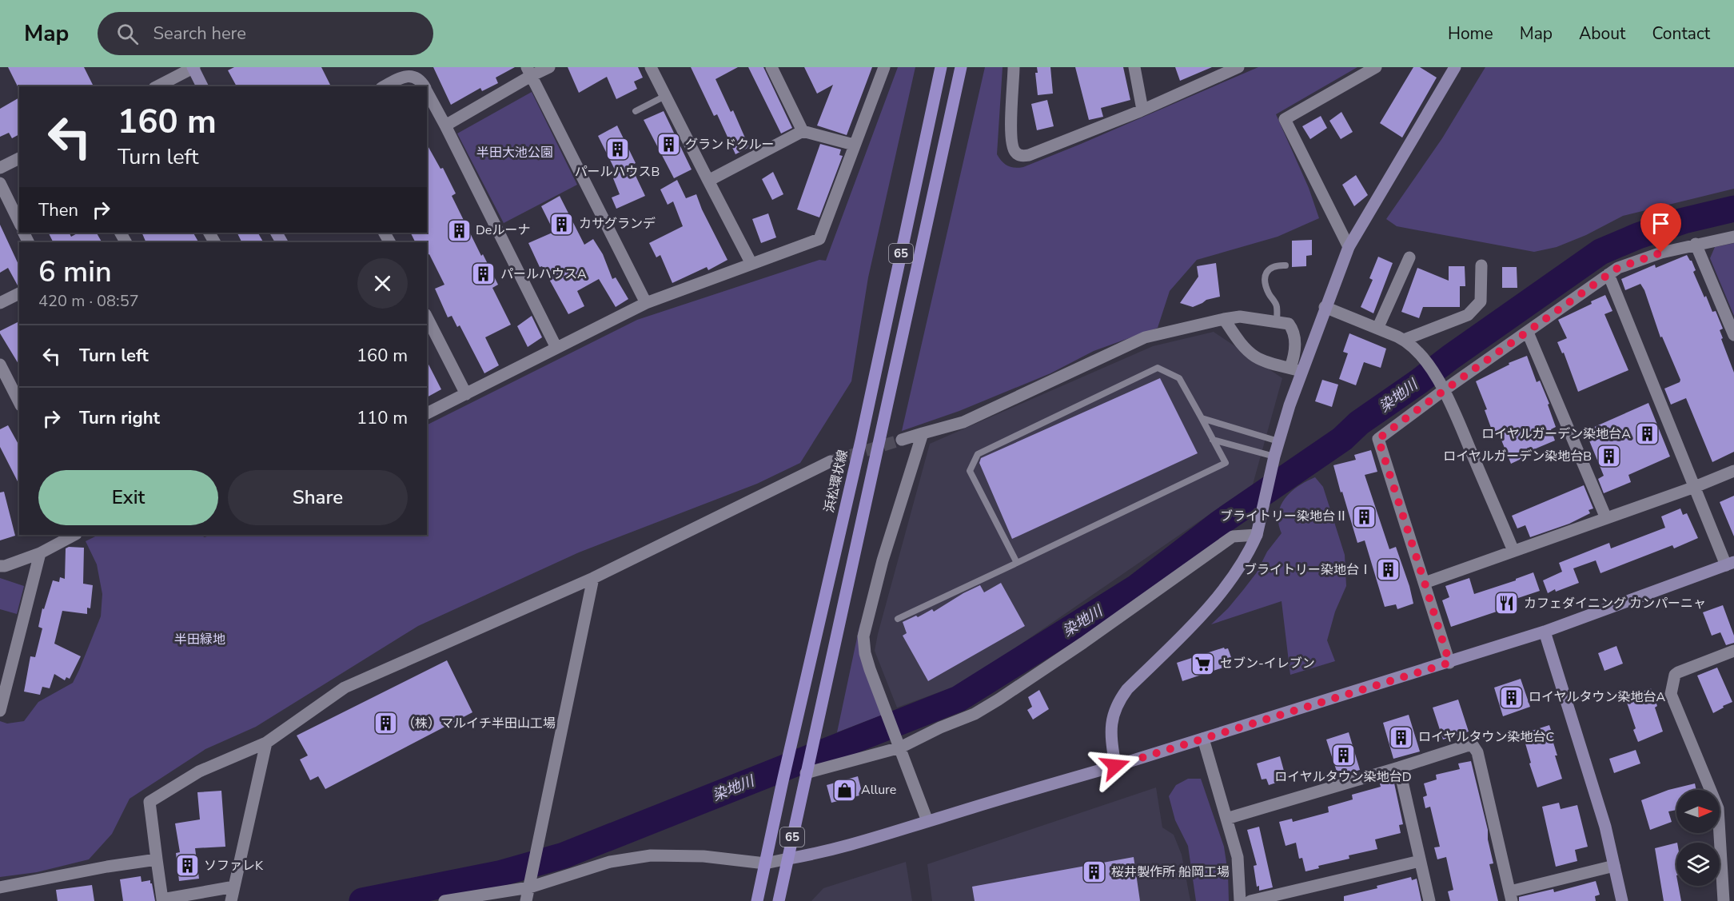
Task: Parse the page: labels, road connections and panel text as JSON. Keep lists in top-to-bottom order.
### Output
{
  "streets": {
    "main road": ["65", "浜松環状線"]
  },
  "water": ["染地川"],
  "parks": ["半田大池公園", "半田緑地"],
  "places": {
    "building": [
      "グランドクルー",
      "パールハウスB",
      "カサグランデ",
      "Deルーナ",
      "パールハウスA",
      "ロイヤルガーデン染地台A",
      "ロイヤルガーデン染地台B",
      "ブライトリー染地台Ⅱ",
      "ブライトリー染地台Ⅰ",
      "ロイヤルタウン染地台A",
      "（株）マルイチ半田山工場",
      "ロイヤルタウン染地台C",
      "ロイヤルタウン染地台D",
      "ソファレK",
      "桜井製作所 船岡工場"
    ],
    "restaurant": ["カフェダイニング カンパーニャ"],
    "supermarket": ["セブン-イレブン"],
    "shop": ["Allure"]
  },
  "north": "right",
  "page": {
    "header": "Map",
    "search": "Search here",
    "nav": [
      "Home",
      "Map",
      "About",
      "Contact"
    ],
    "turn": ["160 m", "Turn left"],
    "then": "Then",
    "heading": ["6 min", "420 m · 08:57"],
    "list": [
      {
        "name": "Turn left",
        "value": "160 m"
      },
      {
        "name": "Turn right",
        "value": "110 m"
      }
    ],
    "buttons": ["Exit", "Share"]
  }
}
